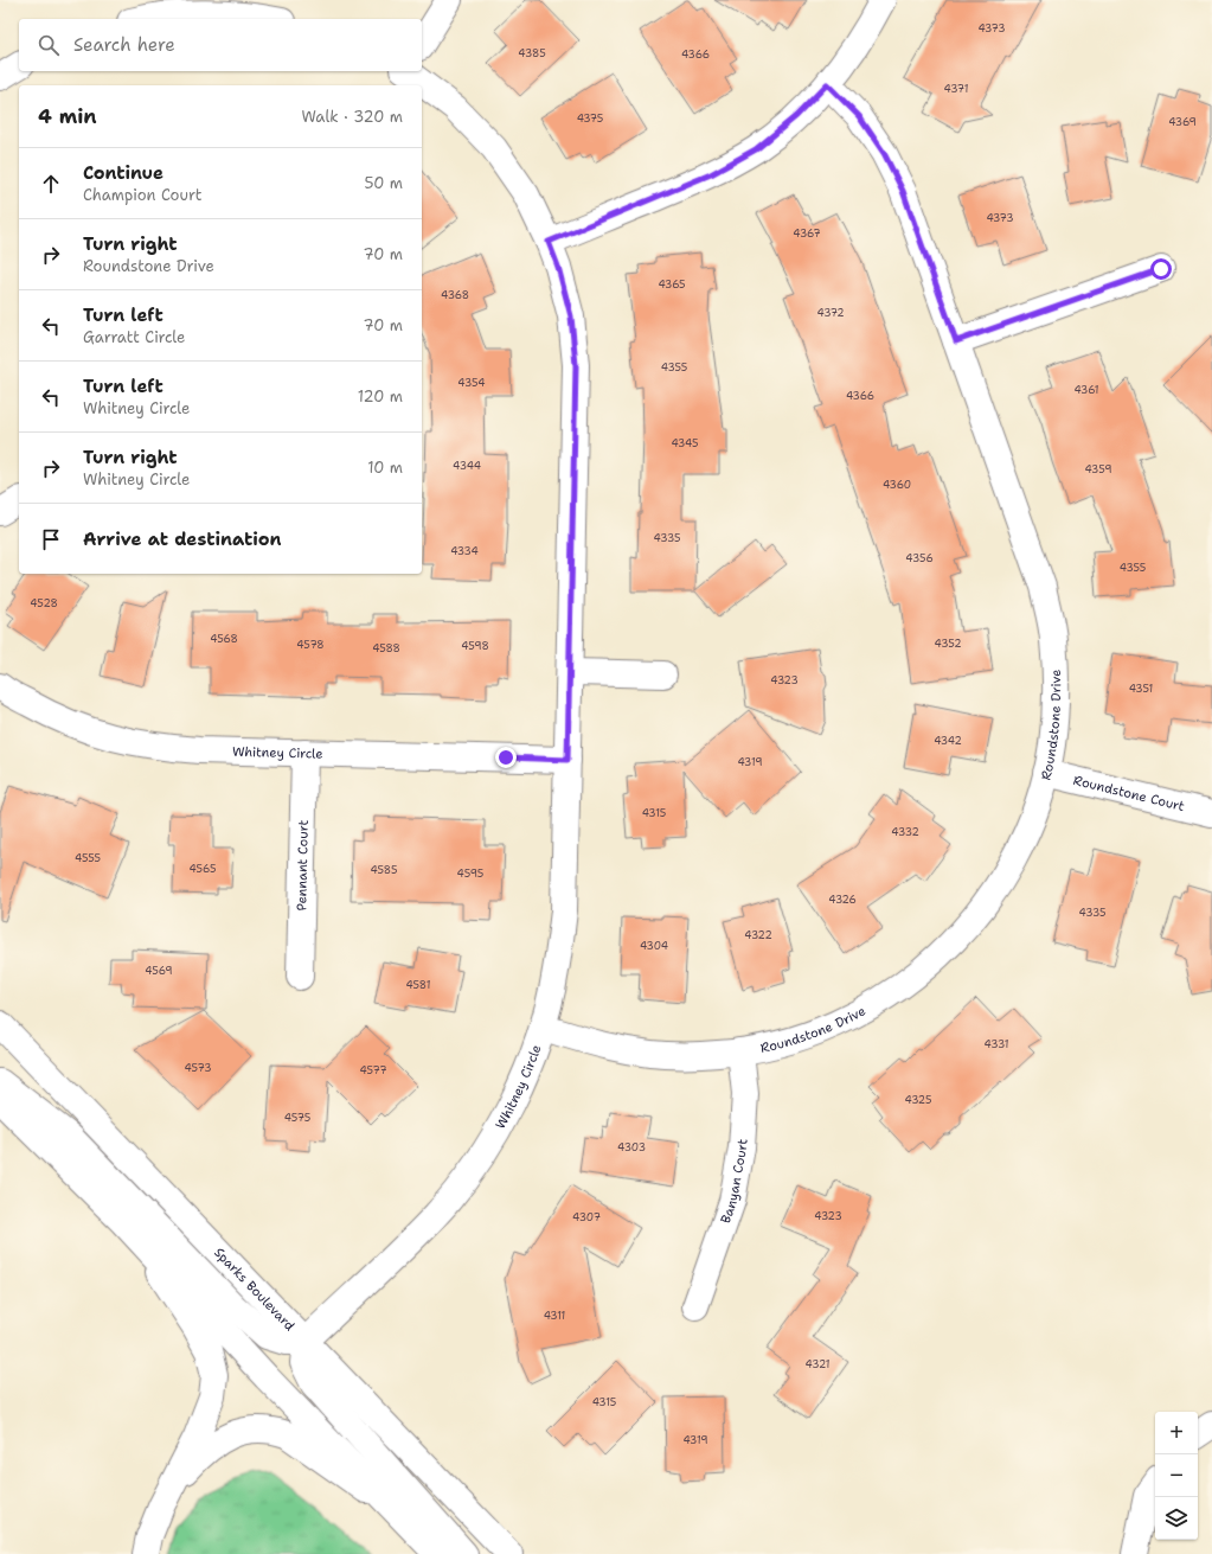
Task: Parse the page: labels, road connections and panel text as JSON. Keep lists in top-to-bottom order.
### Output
{
  "streets": {
    "street": [
      "Roundstone Drive",
      "Whitney Circle",
      "Roundstone Court",
      "Pennant Court",
      "Banyan Court",
      "Sparks Boulevard"
    ]
  },
  "crossings": [
    ["Roundstone Drive", "Whitney Circle"],
    ["Roundstone Drive", "Roundstone Court"],
    ["Roundstone Drive", "Banyan Court"],
    ["Whitney Circle", "Pennant Court"],
    ["Whitney Circle", "Sparks Boulevard"]
  ],
  "house_numbers": [
    "4373",
    "4385",
    "4366",
    "4371",
    "4375",
    "4369",
    "4373",
    "4367",
    "4365",
    "4368",
    "4372",
    "4355",
    "4354",
    "4361",
    "4366",
    "4345",
    "4344",
    "4359",
    "4360",
    "4335",
    "4334",
    "4356",
    "4355",
    "4528",
    "4568",
    "4352",
    "4578",
    "4598",
    "4588",
    "4323",
    "4351",
    "4342",
    "4319",
    "4315",
    "4332",
    "4555",
    "4565",
    "4585",
    "4595",
    "4326",
    "4335",
    "4322",
    "4304",
    "4569",
    "4581",
    "4331",
    "4573",
    "4577",
    "4325",
    "4575",
    "4303",
    "4323",
    "4307",
    "4311",
    "4321",
    "4315",
    "4319"
  ],
  "page": {
    "search": "Search here",
    "heading": ["4 min", "Walk · 320 m"],
    "list": [
      ["Continue", "Champion Court", "50 m"],
      ["Turn right", "Roundstone Drive", "70 m"],
      ["Turn left", "Garratt Circle", "70 m"],
      ["Turn left", "Whitney Circle", "120 m"],
      ["Turn right", "Whitney Circle", "10 m"],
      "Arrive at destination"
    ],
    "map_buttons": ["+", "−"]
  }
}
